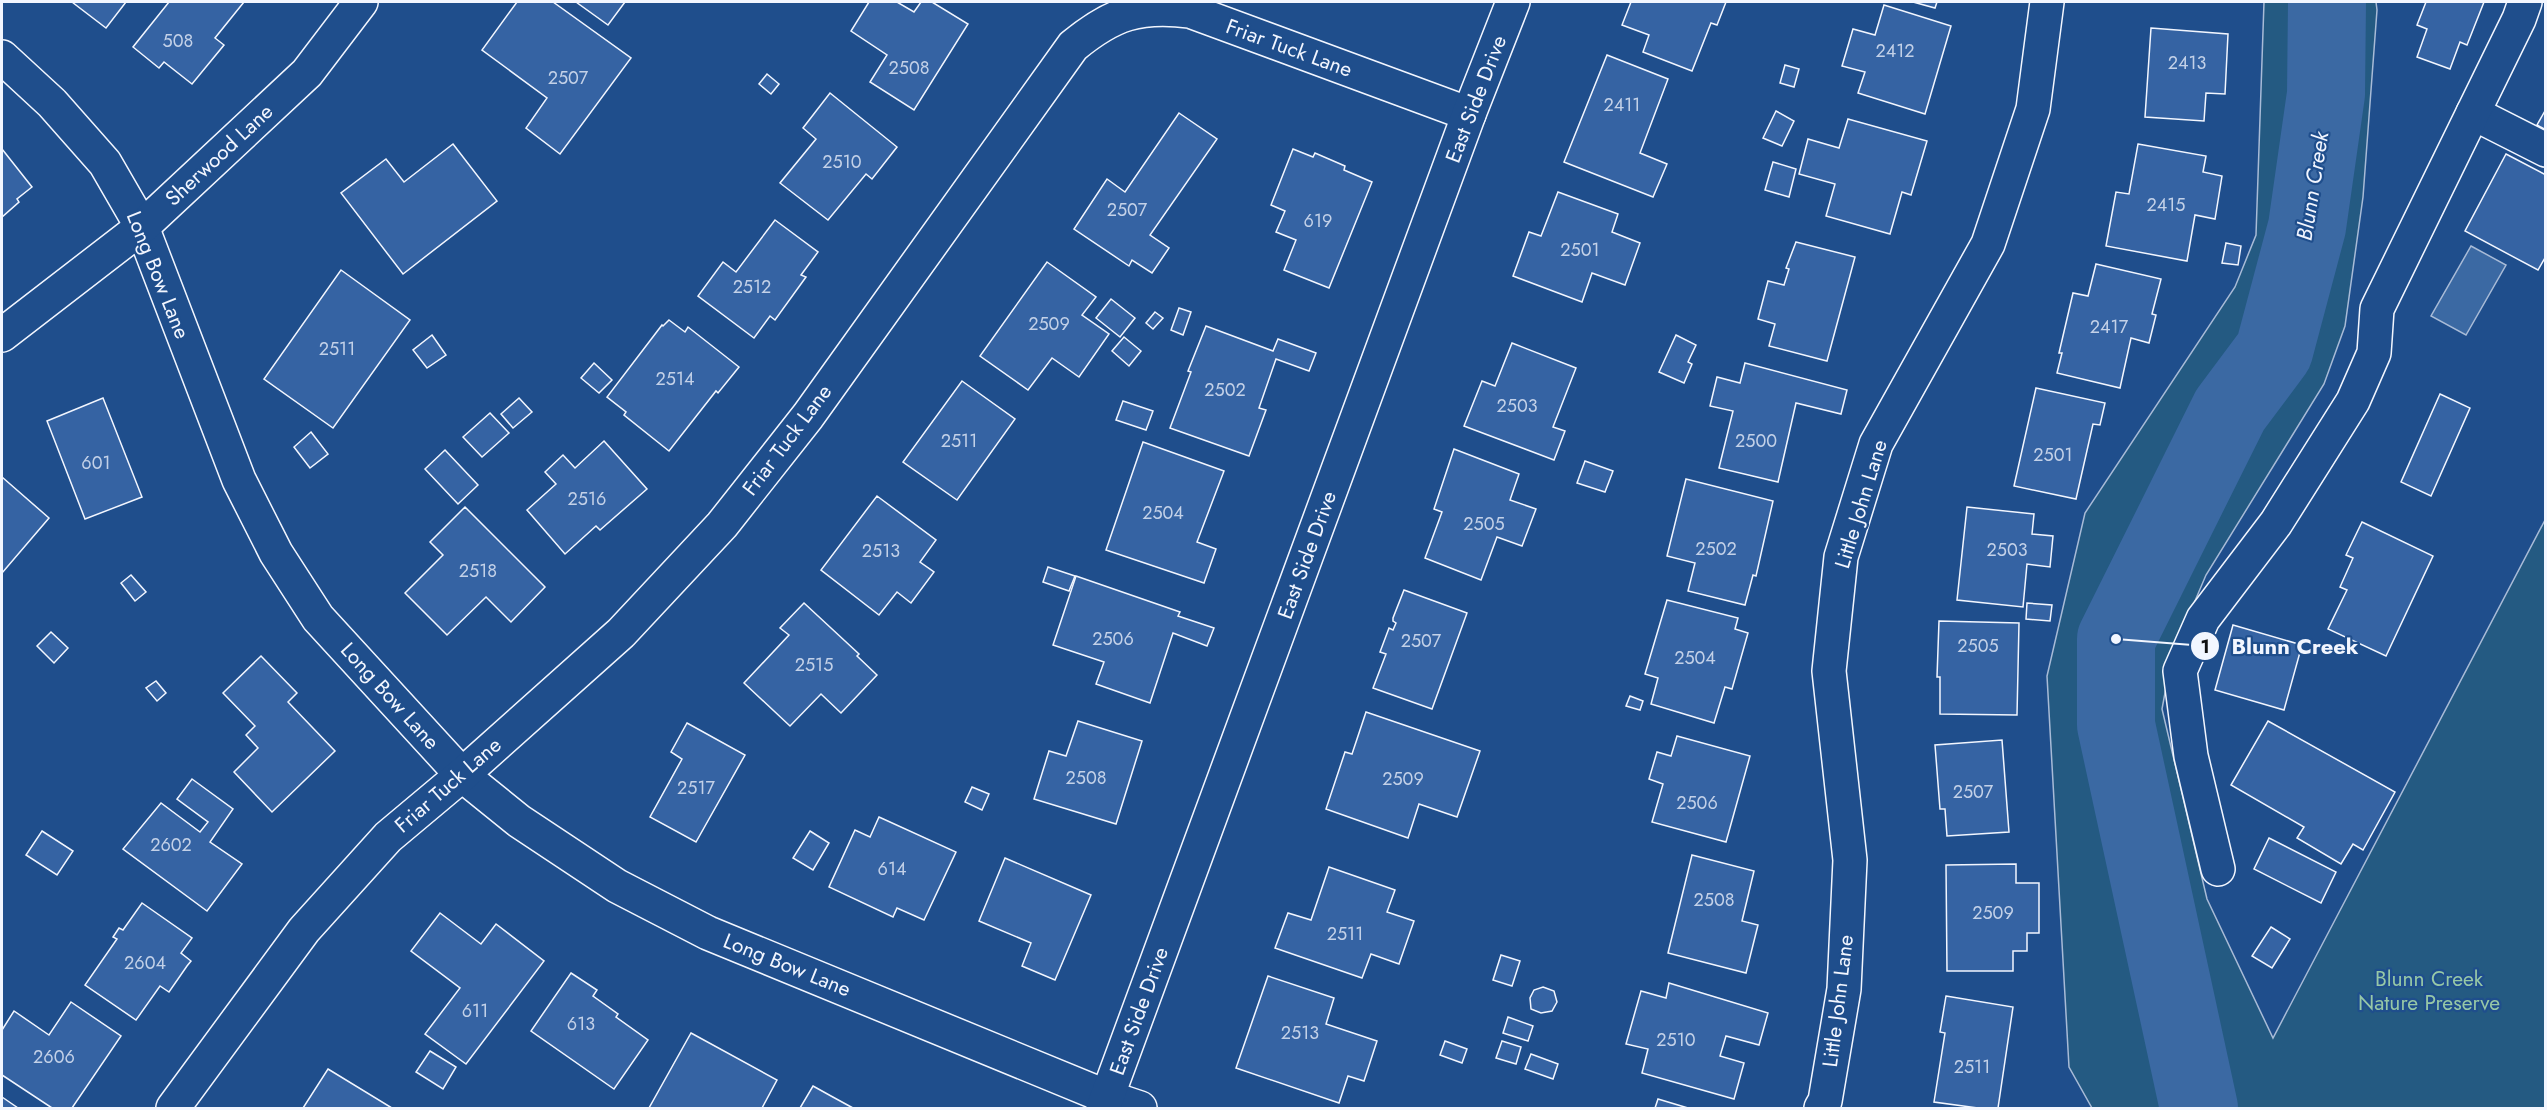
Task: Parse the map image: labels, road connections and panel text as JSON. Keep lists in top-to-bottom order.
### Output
{
  "streets": {
    "street": [
      "Friar Tuck Lane",
      "East Side Drive",
      "Sherwood Lane",
      "Long Bow Lane",
      "Little John Lane"
    ]
  },
  "crossings": [
    ["Friar Tuck Lane", "East Side Drive"],
    ["Friar Tuck Lane", "Long Bow Lane"],
    ["East Side Drive", "Long Bow Lane"],
    ["Sherwood Lane", "Long Bow Lane"]
  ],
  "water": ["Blunn Creek"],
  "parks": ["Blunn Creek Nature Preserve"],
  "places": ["Blunn Creek"],
  "house_numbers": [
    "508",
    "2412",
    "2413",
    "2508",
    "2507",
    "2411",
    "2510",
    "2415",
    "2507",
    "619",
    "2501",
    "2512",
    "2509",
    "2417",
    "2511",
    "2514",
    "2502",
    "2503",
    "2511",
    "2500",
    "2501",
    "601",
    "2516",
    "2504",
    "2505",
    "2502",
    "2503",
    "2513",
    "2518",
    "2506",
    "2507",
    "2505",
    "2504",
    "2515",
    "2508",
    "2509",
    "2517",
    "2507",
    "2506",
    "2602",
    "614",
    "2508",
    "2509",
    "2511",
    "2604",
    "611",
    "613",
    "2513",
    "2510",
    "2606",
    "2511"
  ]
}
